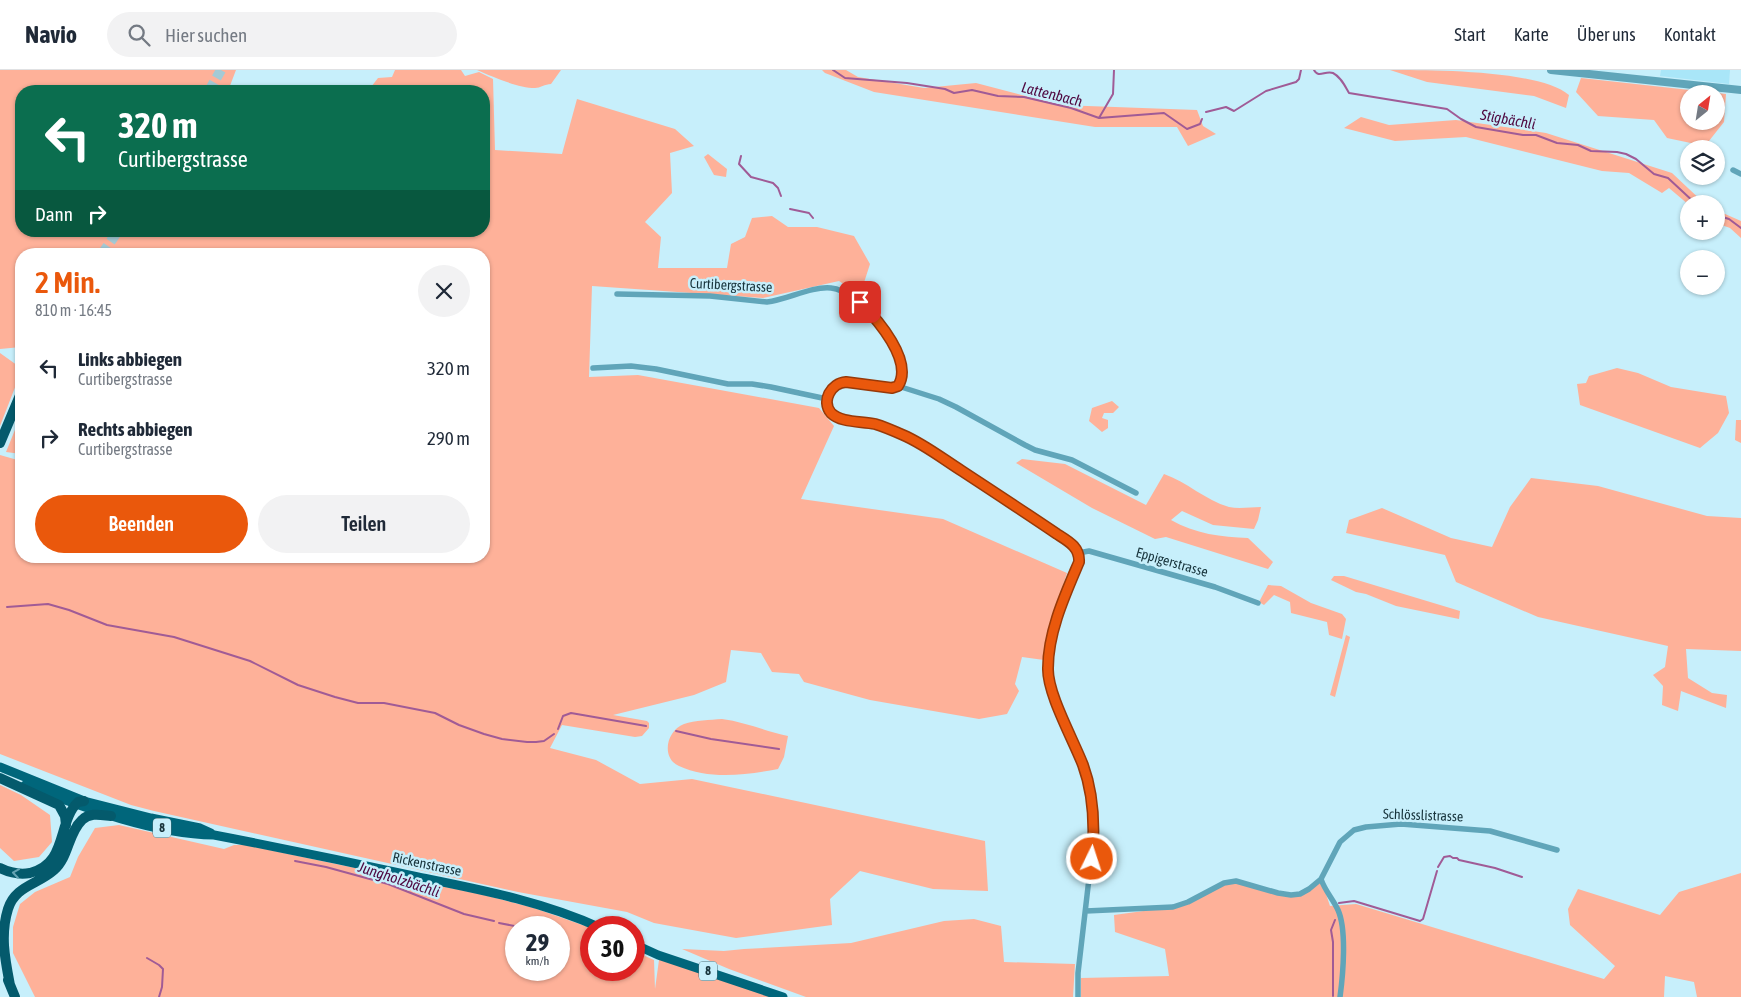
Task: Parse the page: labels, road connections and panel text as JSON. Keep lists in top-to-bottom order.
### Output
{
  "streets": {
    "main road": ["8", "Rickenstrasse"],
    "street": ["Curtibergstrasse", "Eppigerstrasse", "Schlösslistrasse"]
  },
  "water": ["Lattenbach", "Stigbächli", "Jungholzbächli"],
  "north": "top right",
  "page": {
    "header": "Navio",
    "search": "Hier suchen",
    "nav": [
      "Start",
      "Karte",
      "Über uns",
      "Kontakt"
    ],
    "map_buttons": ["+", "−"],
    "turn": ["320 m", "Curtibergstrasse"],
    "then": "Dann",
    "heading": ["2 Min.", "810 m · 16:45"],
    "list": [
      {
        "name": "Links abbiegen",
        "note": "Curtibergstrasse",
        "value": "320 m"
      },
      {
        "name": "Rechts abbiegen",
        "note": "Curtibergstrasse",
        "value": "290 m"
      }
    ],
    "buttons": ["Beenden", "Teilen"],
    "speed": "29 km/h",
    "limit": "30"
  }
}
